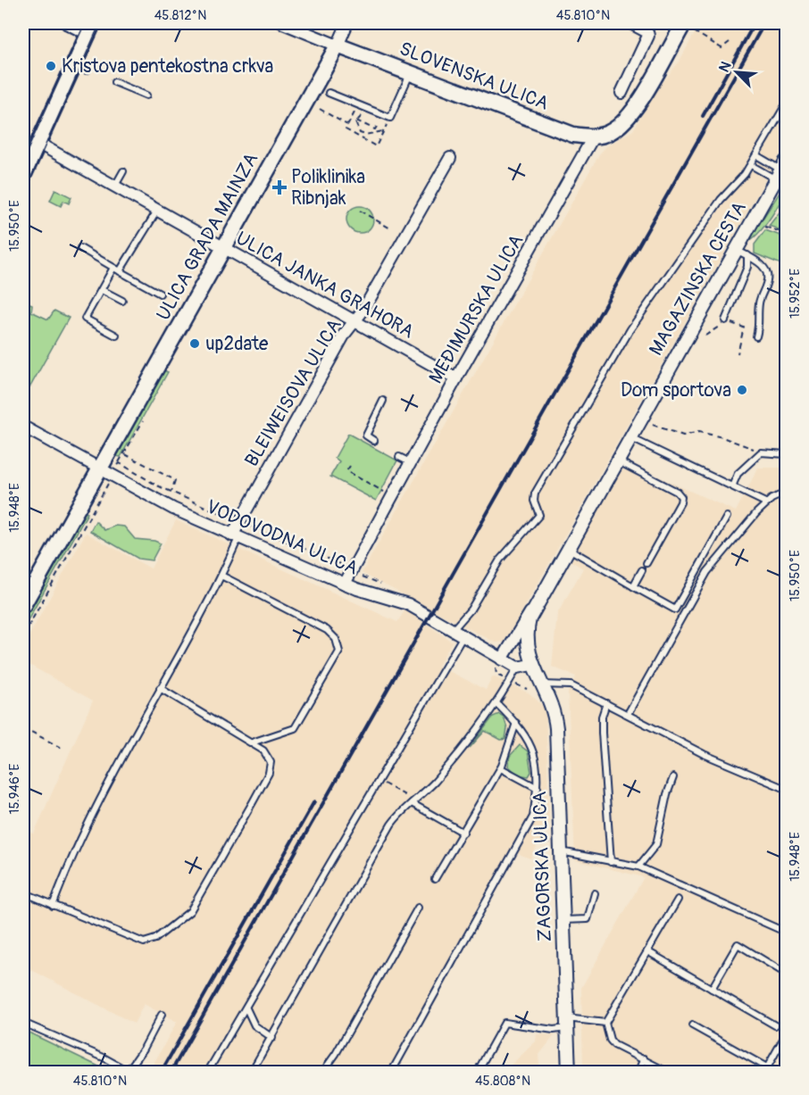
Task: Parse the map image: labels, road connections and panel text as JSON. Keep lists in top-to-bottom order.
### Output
{
  "streets": {
    "main road": ["SLOVENSKA ULICA", "ULICA GRADA MAINZA"],
    "street": [
      "MAGAZINSKA CESTA",
      "ULICA JANKA GRAHORA",
      "MEĐIMURSKA ULICA",
      "BLEIWEISOVA ULICA",
      "VODOVODNA ULICA",
      "ZAGORSKA ULICA"
    ]
  },
  "crossings": [
    ["SLOVENSKA ULICA", "ULICA GRADA MAINZA"],
    ["SLOVENSKA ULICA", "MEĐIMURSKA ULICA"],
    ["ULICA GRADA MAINZA", "ULICA JANKA GRAHORA"],
    ["ULICA GRADA MAINZA", "VODOVODNA ULICA"],
    ["MAGAZINSKA CESTA", "VODOVODNA ULICA"],
    ["MAGAZINSKA CESTA", "ZAGORSKA ULICA"],
    ["ULICA JANKA GRAHORA", "MEĐIMURSKA ULICA"],
    ["ULICA JANKA GRAHORA", "BLEIWEISOVA ULICA"],
    ["MEĐIMURSKA ULICA", "VODOVODNA ULICA"],
    ["BLEIWEISOVA ULICA", "VODOVODNA ULICA"]
  ],
  "places": {
    "other": ["Kristova pentekostna crkva", "up2date", "Dom sportova"],
    "health": ["Poliklinika Ribnjak"]
  },
  "north": "top left",
  "coordinates": [
    "45.812°N",
    "45.810°N",
    "15.950°E",
    "15.952°E",
    "15.948°E",
    "15.946°E",
    "45.808°N"
  ]
}
